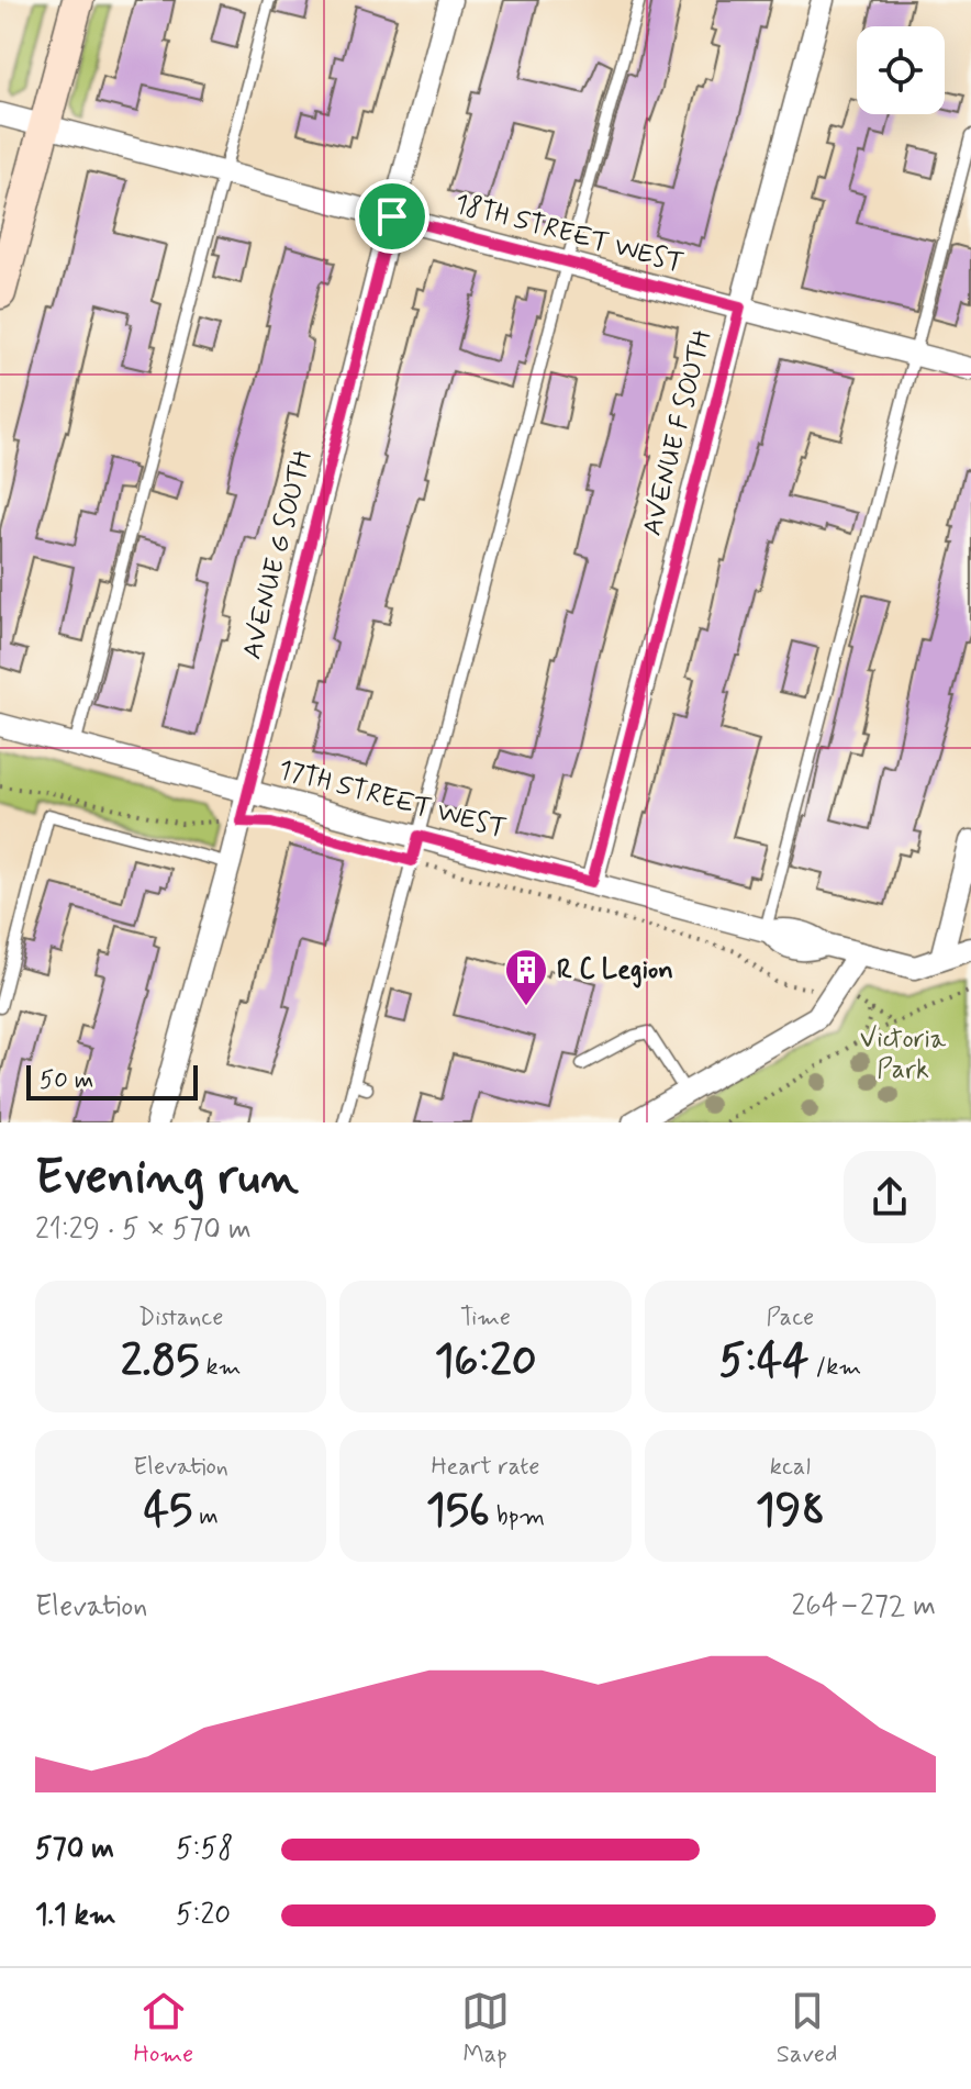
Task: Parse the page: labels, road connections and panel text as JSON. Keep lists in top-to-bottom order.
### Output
{
  "streets": {
    "street": [
      "18TH STREET WEST",
      "AVENUE F SOUTH",
      "AVENUE G SOUTH",
      "17TH STREET WEST"
    ]
  },
  "crossings": [
    ["18TH STREET WEST", "AVENUE F SOUTH"],
    ["18TH STREET WEST", "AVENUE G SOUTH"],
    ["AVENUE F SOUTH", "17TH STREET WEST"],
    ["AVENUE G SOUTH", "17TH STREET WEST"]
  ],
  "parks": ["Victoria Park"],
  "places": {
    "building": ["R C Legion"]
  },
  "scale_bar": "50 m",
  "page": {
    "scale": "50 m",
    "heading": ["Evening run", "21:29 · 5 × 570 m"],
    "stats": [
      ["Distance", "2.85 km"],
      ["Time", "16:20"],
      ["Pace", "5:44 /km"],
      ["Elevation", "45 m"],
      ["Heart rate", "156 bpm"],
      ["kcal", "198"]
    ],
    "chart": ["Elevation", "264–272 m"],
    "list": [
      {
        "name": "570 m",
        "note": "5:58"
      },
      {
        "name": "1.1 km",
        "note": "5:20"
      }
    ],
    "tabs": ["Home", "Map", "Saved"]
  }
}
